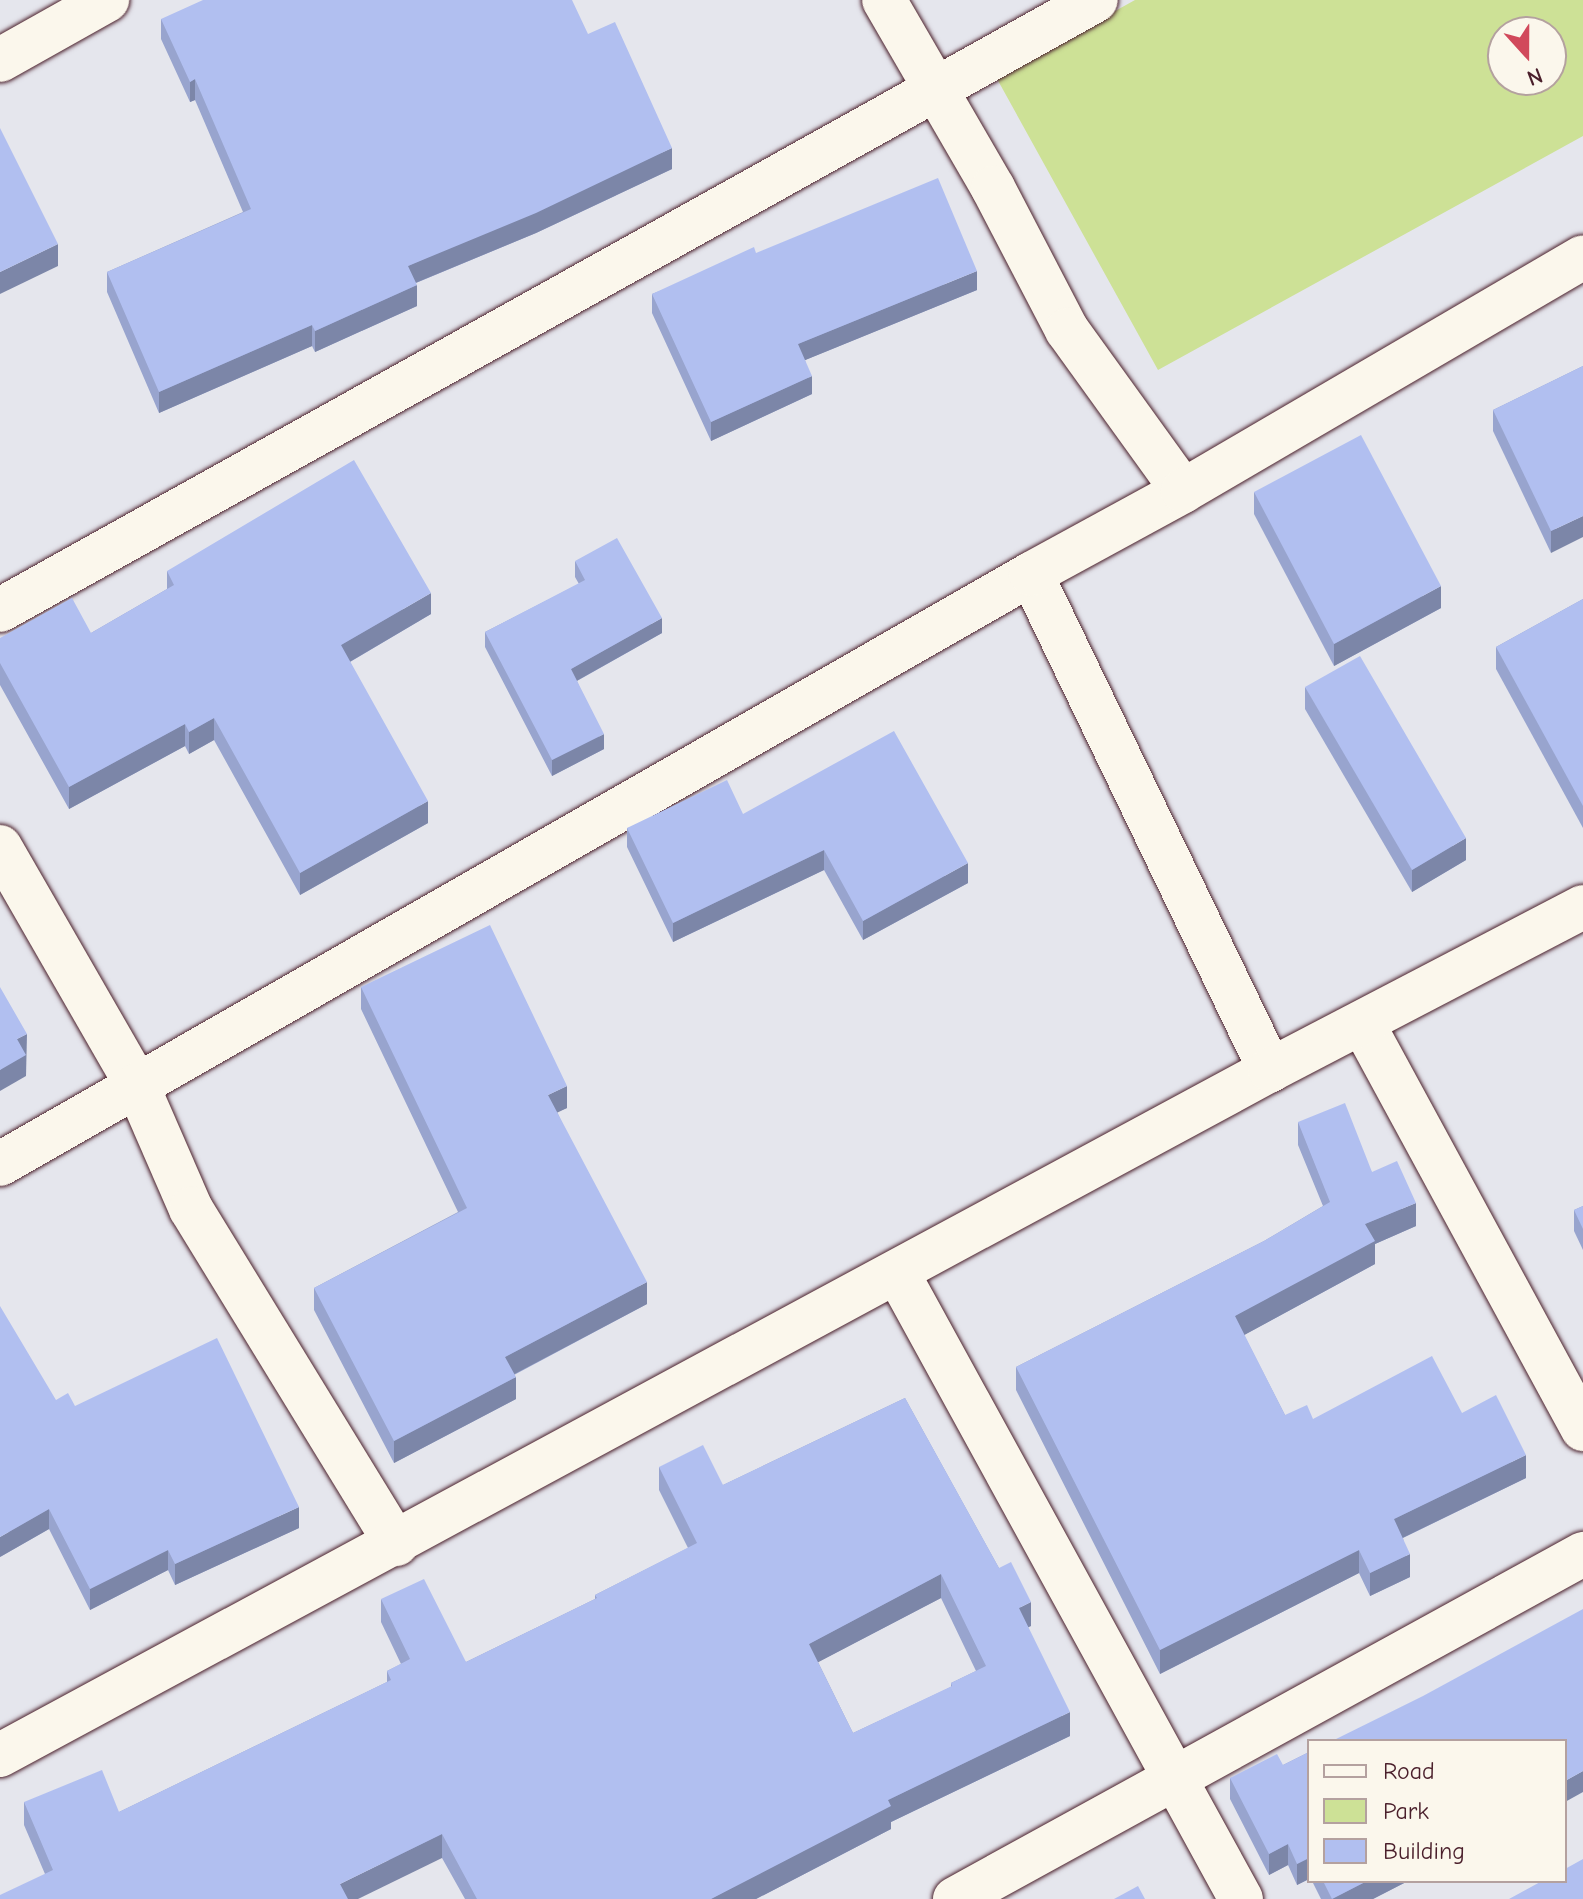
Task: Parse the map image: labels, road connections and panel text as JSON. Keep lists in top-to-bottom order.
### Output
{
  "legend": ["Road", "Park", "Building"],
  "north": "bottom"
}
